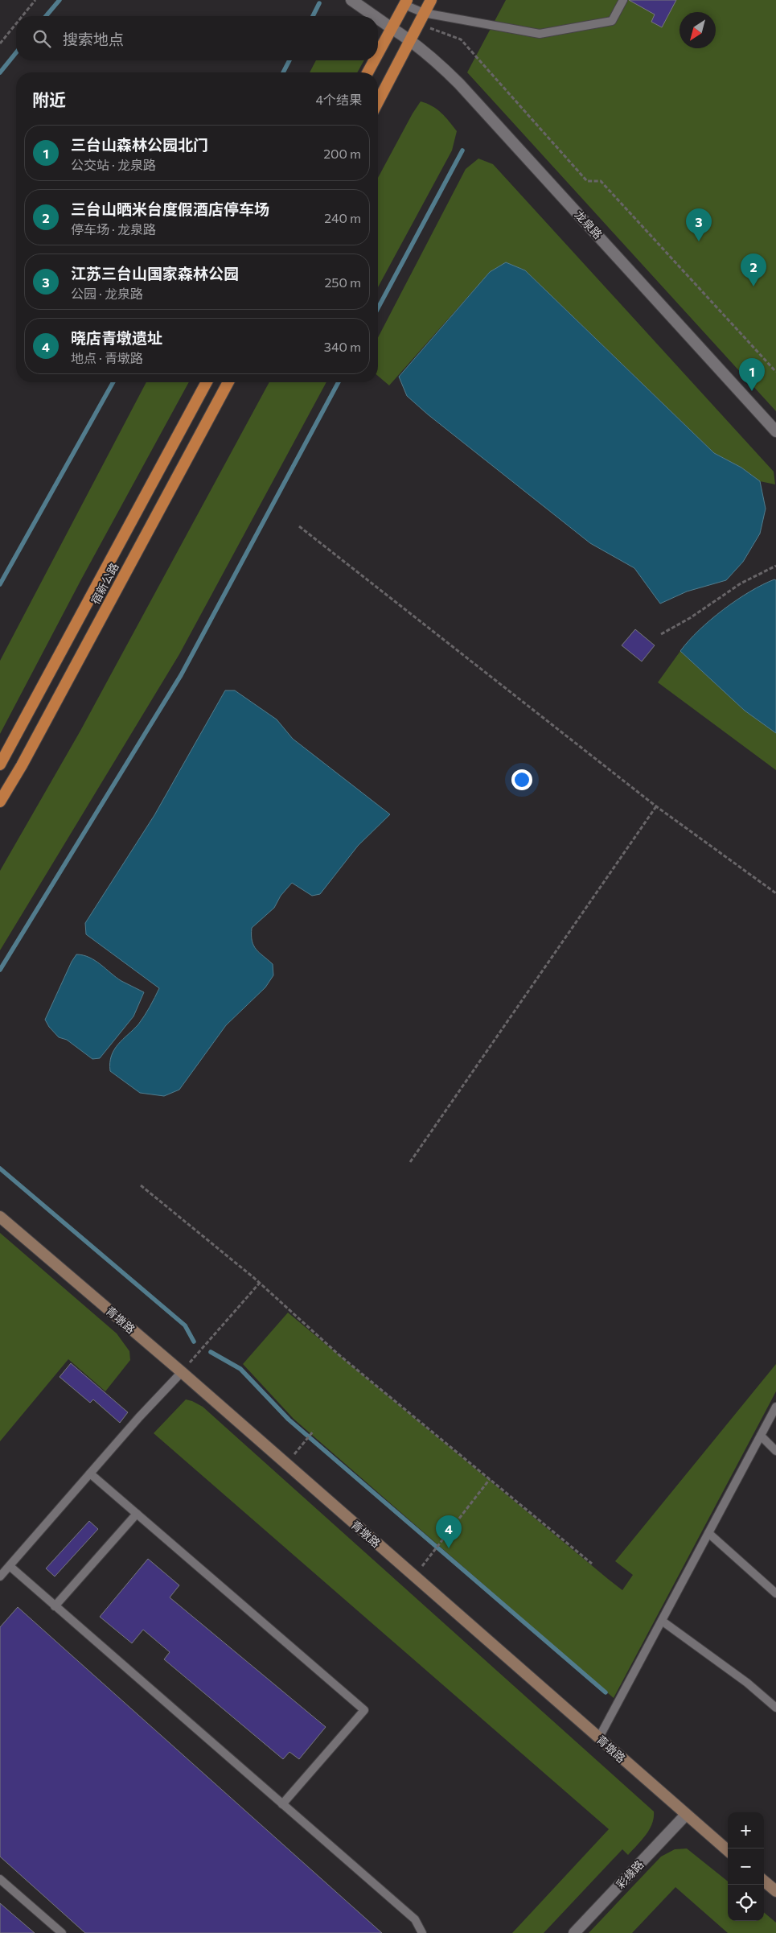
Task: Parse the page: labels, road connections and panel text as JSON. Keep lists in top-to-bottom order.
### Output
{
  "streets": {
    "highway": ["宿新公路"],
    "main road": ["青墩路"],
    "street": ["龙泉路", "彩缘路"]
  },
  "crossings": [
    ["青墩路", "彩缘路"]
  ],
  "north": "bottom left",
  "page": {
    "search": "搜索地点",
    "heading": ["附近", "4个结果"],
    "list": [
      {
        "mark": "1",
        "name": "三台山森林公园北门",
        "note": "公交站 · 龙泉路",
        "value": "200 m"
      },
      {
        "mark": "2",
        "name": "三台山晒米台度假酒店停车场",
        "note": "停车场 · 龙泉路",
        "value": "240 m"
      },
      {
        "mark": "3",
        "name": "江苏三台山国家森林公园",
        "note": "公园 · 龙泉路",
        "value": "250 m"
      },
      {
        "mark": "4",
        "name": "晓店青墩遗址",
        "note": "地点 · 青墩路",
        "value": "340 m"
      }
    ],
    "pins": [
      "3",
      "2",
      "1",
      "4"
    ],
    "map_buttons": ["+", "−"]
  }
}
